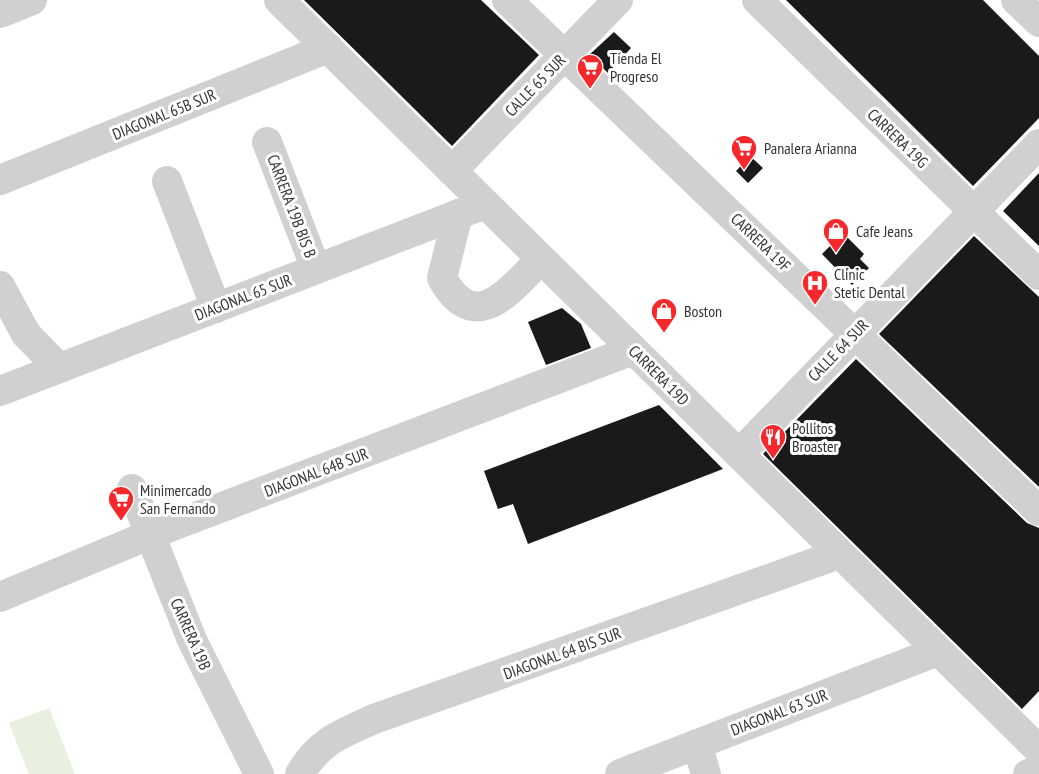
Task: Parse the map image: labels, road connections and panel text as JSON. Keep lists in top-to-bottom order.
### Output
{
  "streets": {
    "street": [
      "CALLE 65 SUR",
      "DIAGONAL 65B SUR",
      "CARRERA 19G",
      "CARRERA 19B BIS B",
      "CARRERA 19F",
      "DIAGONAL 65 SUR",
      "CALLE 64 SUR",
      "CARRERA 19D",
      "DIAGONAL 64B SUR",
      "CARRERA 19B",
      "DIAGONAL 64 BIS SUR",
      "DIAGONAL 63 SUR"
    ]
  },
  "crossings": [
    ["CALLE 65 SUR", "CARRERA 19F"],
    ["CALLE 65 SUR", "CARRERA 19D"],
    ["DIAGONAL 65B SUR", "CARRERA 19D"],
    ["CARRERA 19G", "CALLE 64 SUR"],
    ["CARRERA 19B BIS B", "DIAGONAL 65 SUR"],
    ["CARRERA 19F", "CALLE 64 SUR"],
    ["DIAGONAL 65 SUR", "CARRERA 19D"],
    ["CALLE 64 SUR", "CARRERA 19D"],
    ["CARRERA 19D", "DIAGONAL 64B SUR"],
    ["CARRERA 19D", "DIAGONAL 64 BIS SUR"],
    ["CARRERA 19D", "DIAGONAL 63 SUR"],
    ["DIAGONAL 64B SUR", "CARRERA 19B"]
  ],
  "places": {
    "supermarket": ["Tienda El Progreso", "Panalera Arianna", "Minimercado San Fernando"],
    "shop": ["Cafe Jeans", "Boston"],
    "hospital": ["Clinic Stetic Dental"],
    "restaurant": ["Pollitos Broaster"]
  }
}
